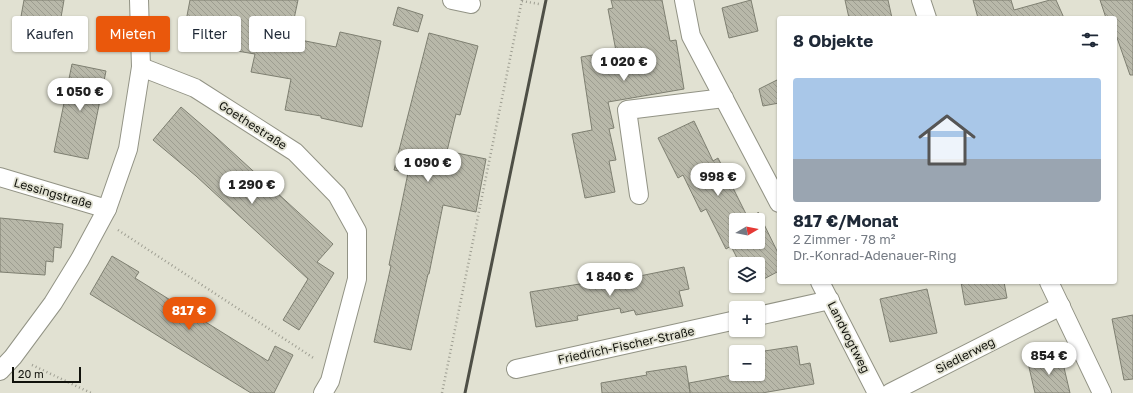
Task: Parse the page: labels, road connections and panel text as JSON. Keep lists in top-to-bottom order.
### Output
{
  "streets": {
    "street": [
      "Goethestraße",
      "Lessingstraße",
      "Landvogtweg",
      "Friedrich-Fischer-Straße",
      "Siedlerweg"
    ]
  },
  "scale_bar": "20 m",
  "north": "right",
  "page": {
    "chip": [
      "Kaufen",
      "Mieten",
      "Filter",
      "Neu"
    ],
    "heading": "8 Objekte",
    "price": [
      "1 020 €",
      "1 050 €",
      "1 090 €",
      "998 €",
      "1 290 €",
      "1 840 €",
      "817 €",
      "854 €"
    ],
    "list": [
      {
        "name": "817 €/Monat",
        "note": "2 Zimmer · 78 m² · Dr.-Konrad-Adenauer-Ring"
      }
    ],
    "map_buttons": ["+", "−"],
    "scale": "20 m"
  }
}
